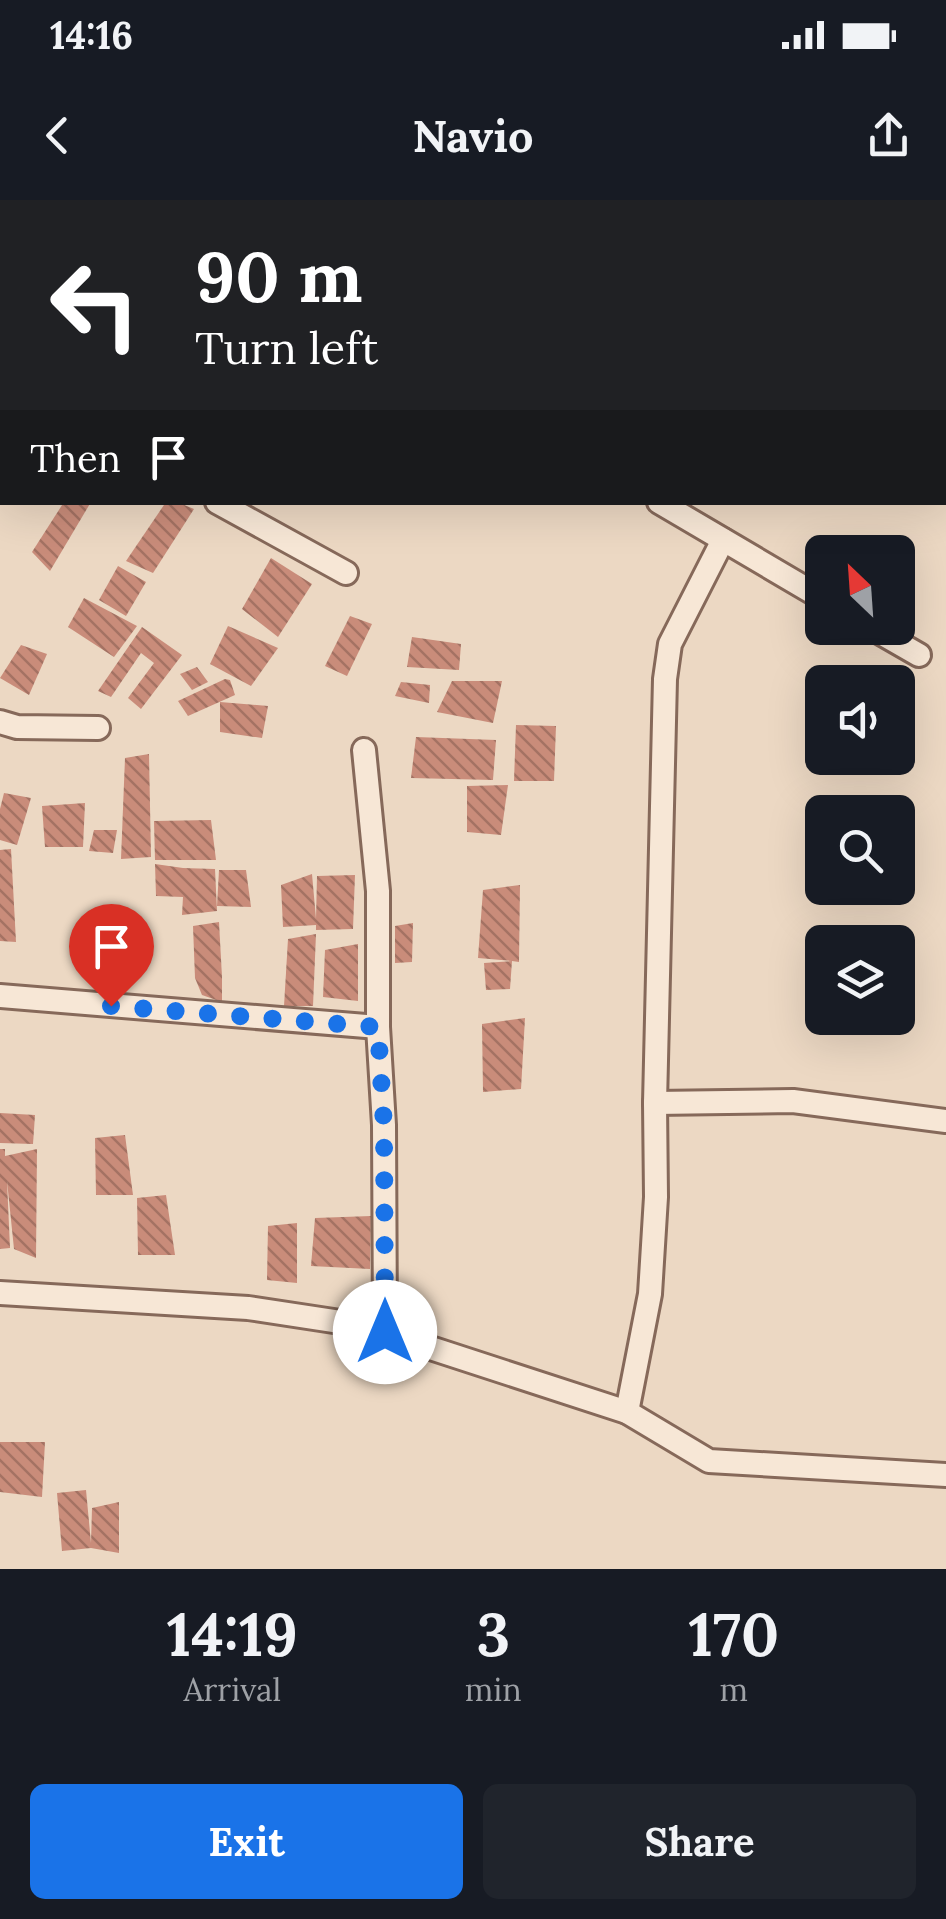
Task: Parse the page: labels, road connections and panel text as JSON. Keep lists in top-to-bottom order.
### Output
{
  "north": "top left",
  "page": {
    "status": "14:16",
    "header": "Navio",
    "turn": ["90 m", "Turn left"],
    "then": "Then",
    "eta": [
      "14:19",
      "Arrival",
      "3",
      "min",
      "170",
      "m"
    ],
    "buttons": ["Exit", "Share"]
  }
}
